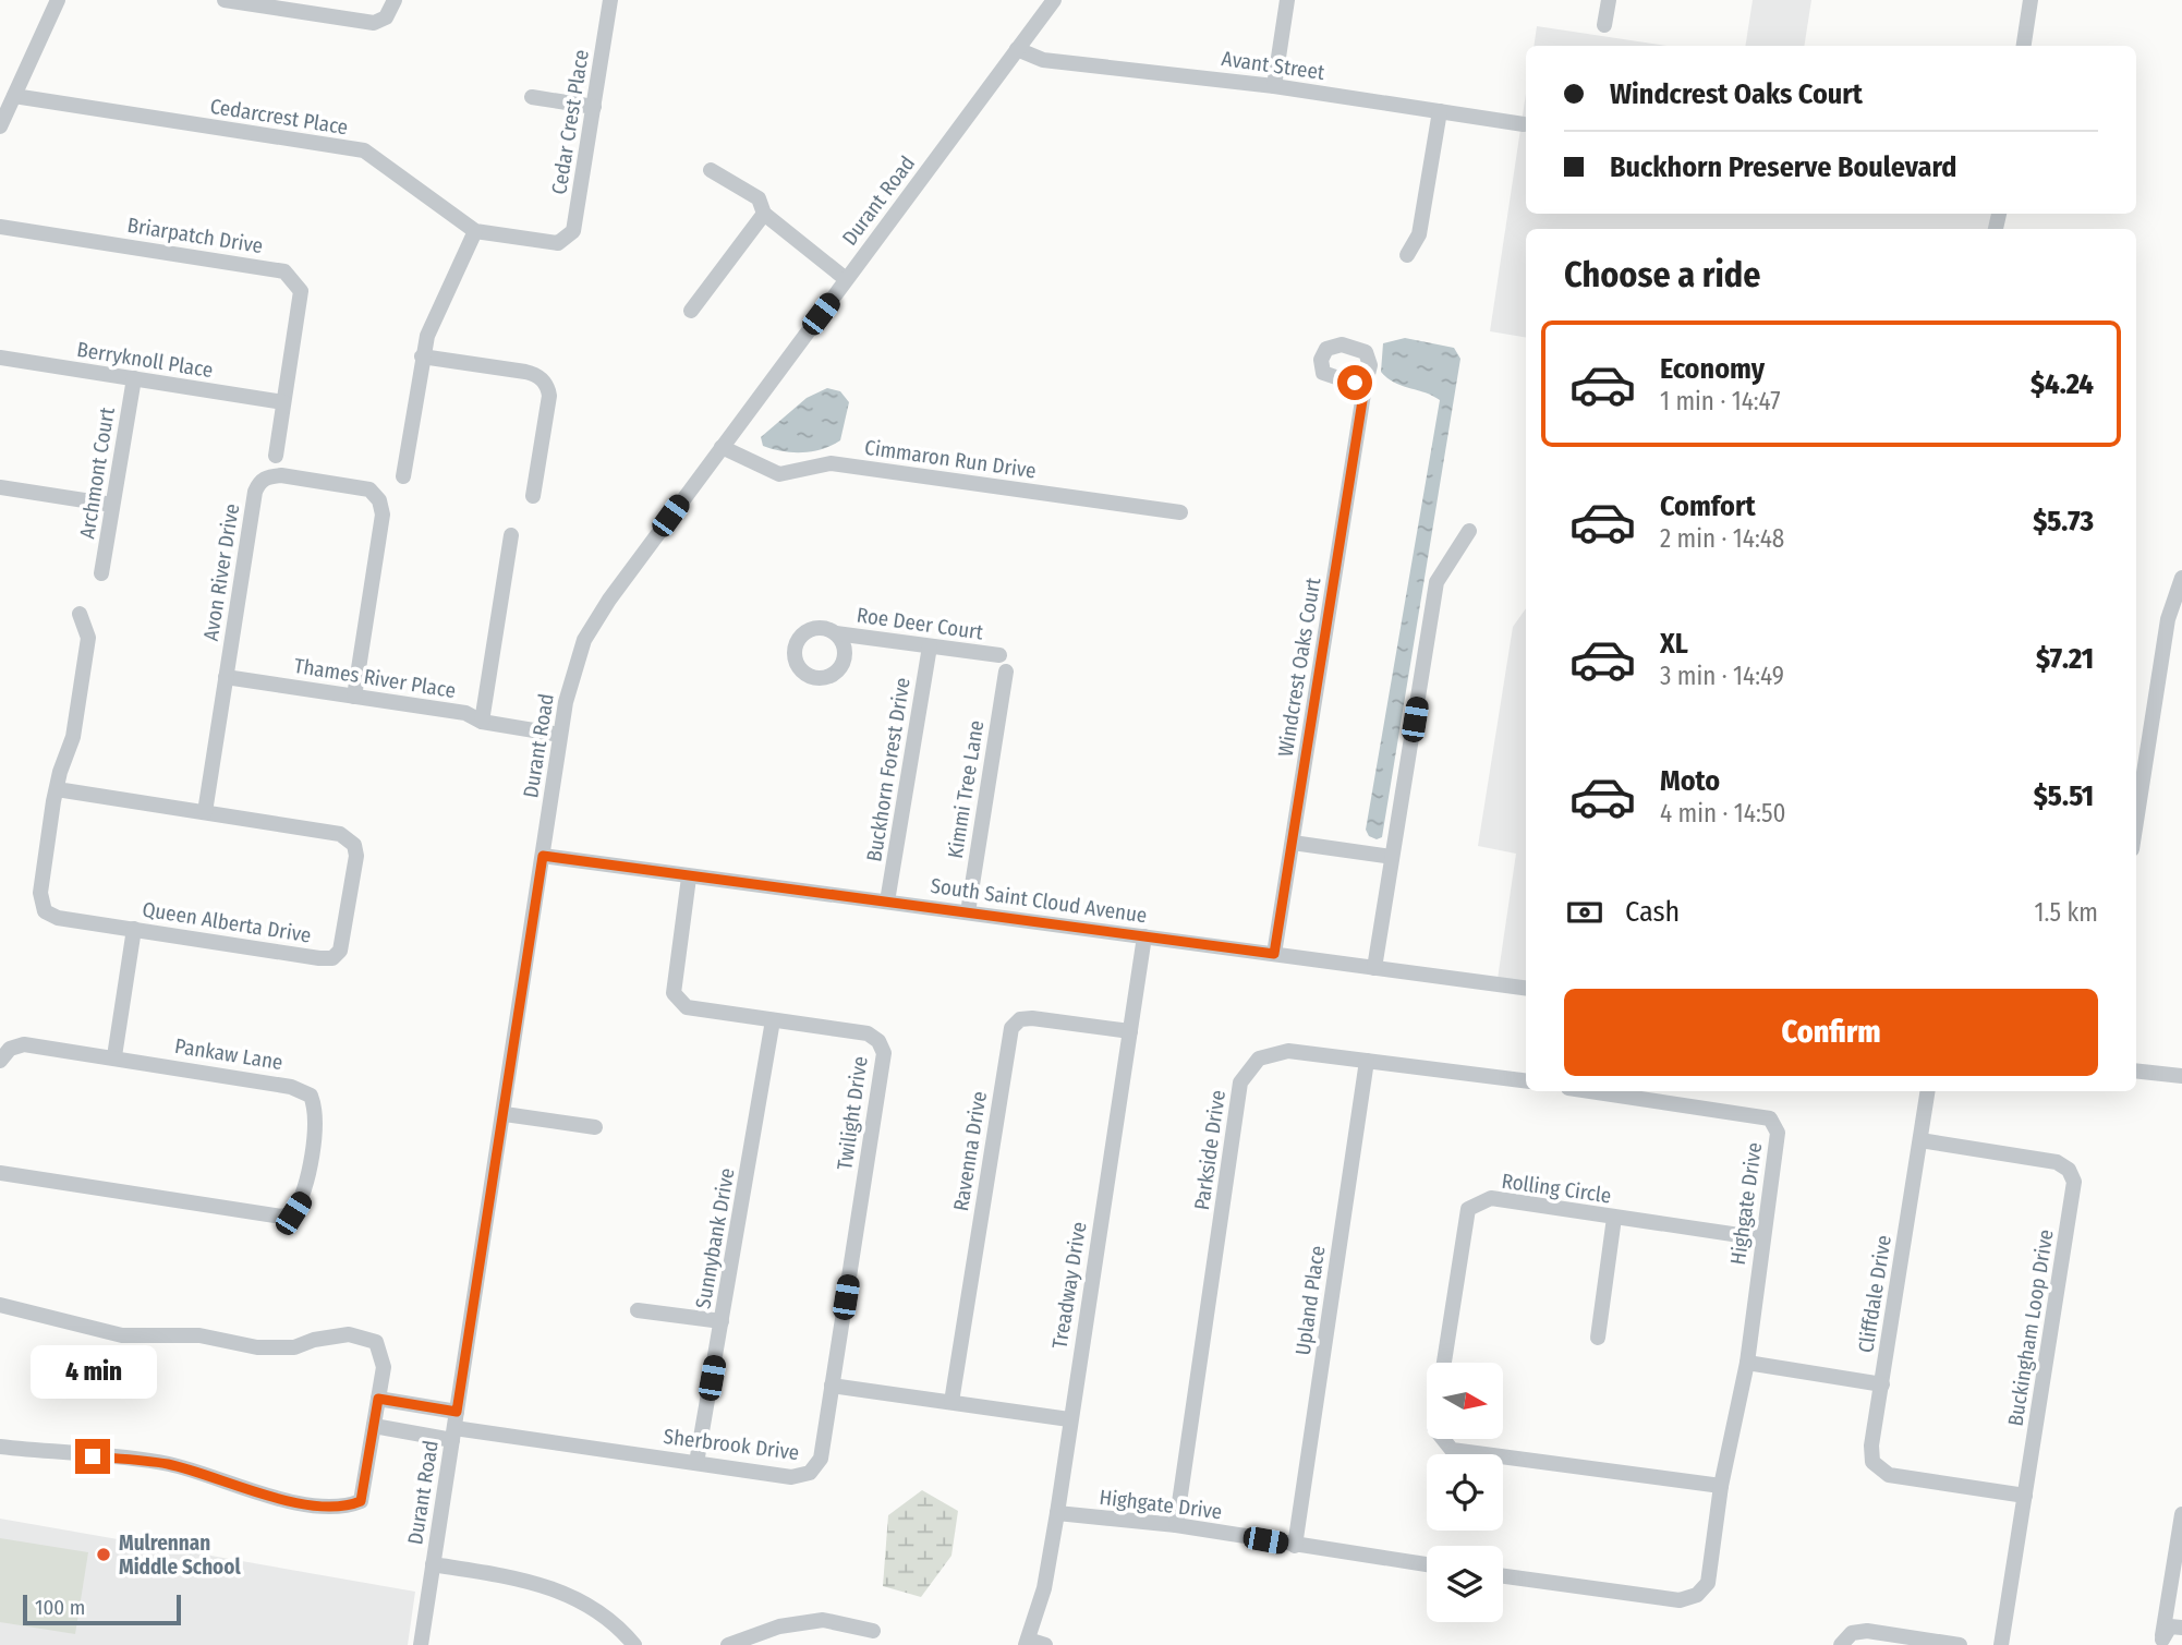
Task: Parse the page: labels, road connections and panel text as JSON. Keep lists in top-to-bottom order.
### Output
{
  "streets": {
    "street": [
      "Avant Street",
      "Cedarcrest Place",
      "Cedar Crest Place",
      "Durant Road",
      "Briarpatch Drive",
      "Berryknoll Place",
      "Cimmaron Run Drive",
      "Archmont Court",
      "Avon River Drive",
      "Roe Deer Court",
      "Windcrest Oaks Court",
      "Thames River Place",
      "Buckhorn Forest Drive",
      "Kimmi Tree Lane",
      "South Saint Cloud Avenue",
      "Queen Alberta Drive",
      "Pankaw Lane",
      "Twilight Drive",
      "Parkside Drive",
      "Ravenna Drive",
      "Rolling Circle",
      "Highgate Drive",
      "Sunnybank Drive",
      "Treadway Drive",
      "Cliffdale Drive",
      "Upland Place",
      "Buckingham Loop Drive",
      "Sherbrook Drive"
    ]
  },
  "crossings": [
    ["Avant Street", "Durant Road"],
    ["Cedarcrest Place", "Cedar Crest Place"],
    ["Durant Road", "Cimmaron Run Drive"],
    ["Durant Road", "Thames River Place"],
    ["Durant Road", "South Saint Cloud Avenue"],
    ["Durant Road", "Sherbrook Drive"],
    ["Briarpatch Drive", "Berryknoll Place"],
    ["Berryknoll Place", "Archmont Court"],
    ["Avon River Drive", "Thames River Place"],
    ["Avon River Drive", "Queen Alberta Drive"],
    ["Roe Deer Court", "Buckhorn Forest Drive"],
    ["Windcrest Oaks Court", "South Saint Cloud Avenue"],
    ["Buckhorn Forest Drive", "South Saint Cloud Avenue"],
    ["Kimmi Tree Lane", "South Saint Cloud Avenue"],
    ["South Saint Cloud Avenue", "Twilight Drive"],
    ["South Saint Cloud Avenue", "Treadway Drive"],
    ["Twilight Drive", "Sunnybank Drive"],
    ["Twilight Drive", "Sherbrook Drive"],
    ["Parkside Drive", "Highgate Drive"],
    ["Parkside Drive", "Upland Place"],
    ["Ravenna Drive", "Treadway Drive"],
    ["Rolling Circle", "Highgate Drive"],
    ["Highgate Drive", "Treadway Drive"],
    ["Highgate Drive", "Upland Place"],
    ["Sunnybank Drive", "Sherbrook Drive"],
    ["Cliffdale Drive", "Buckingham Loop Drive"]
  ],
  "places": ["Mulrennan Middle School"],
  "scale_bar": "100 m",
  "north": "right",
  "page": {
    "banner": ["Windcrest Oaks Court", "Buckhorn Preserve Boulevard"],
    "heading": "Choose a ride",
    "list": [
      {
        "name": "Economy",
        "note": "1 min · 14:47",
        "value": "$4.24"
      },
      {
        "name": "Comfort",
        "note": "2 min · 14:48",
        "value": "$5.73"
      },
      {
        "name": "XL",
        "note": "3 min · 14:49",
        "value": "$7.21"
      },
      {
        "name": "Moto",
        "note": "4 min · 14:50",
        "value": "$5.51"
      }
    ],
    "pay": ["Cash", "1.5 km"],
    "buttons": "Confirm",
    "bubble": "4 min",
    "scale": "100 m"
  }
}
